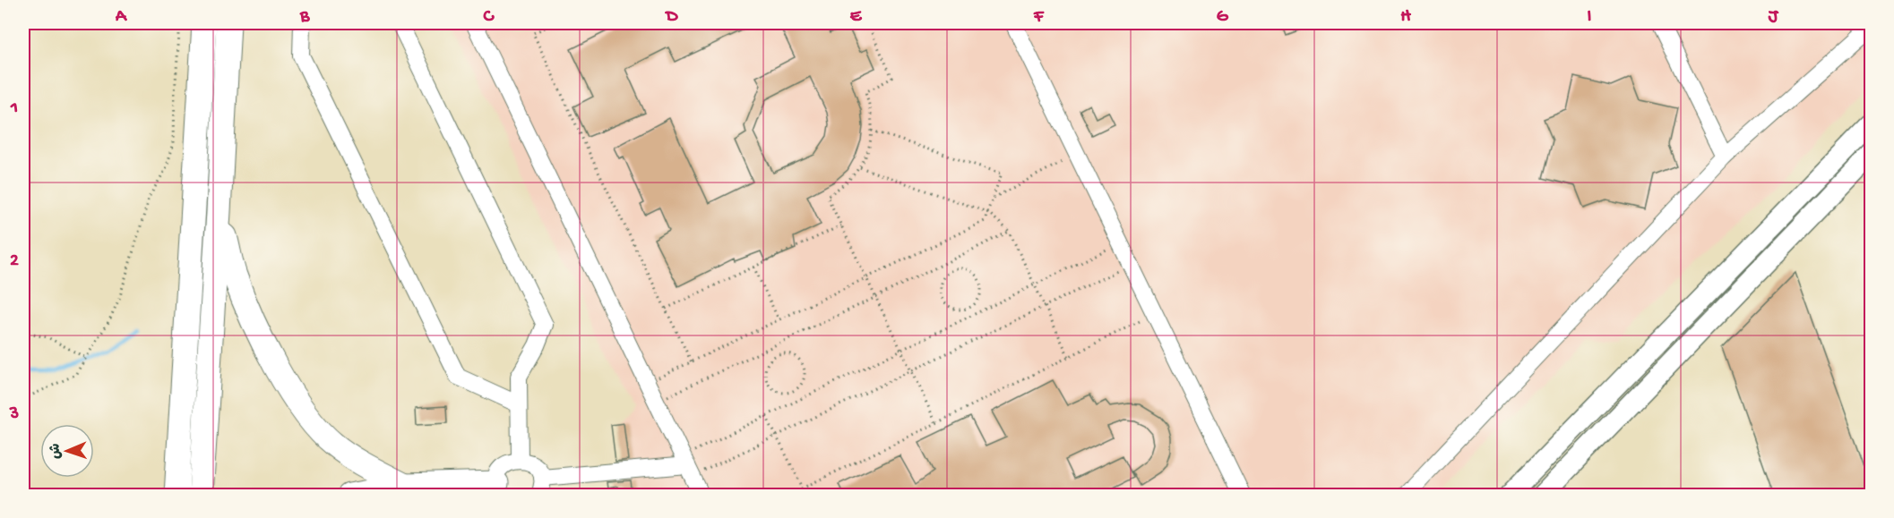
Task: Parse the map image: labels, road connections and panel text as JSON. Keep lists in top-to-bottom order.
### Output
{
  "north": "left",
  "grid": {
    "columns": [
      "A",
      "B",
      "C",
      "D",
      "E",
      "F",
      "G",
      "H",
      "I",
      "J"
    ],
    "rows": ["1", "2", "3"]
  }
}
